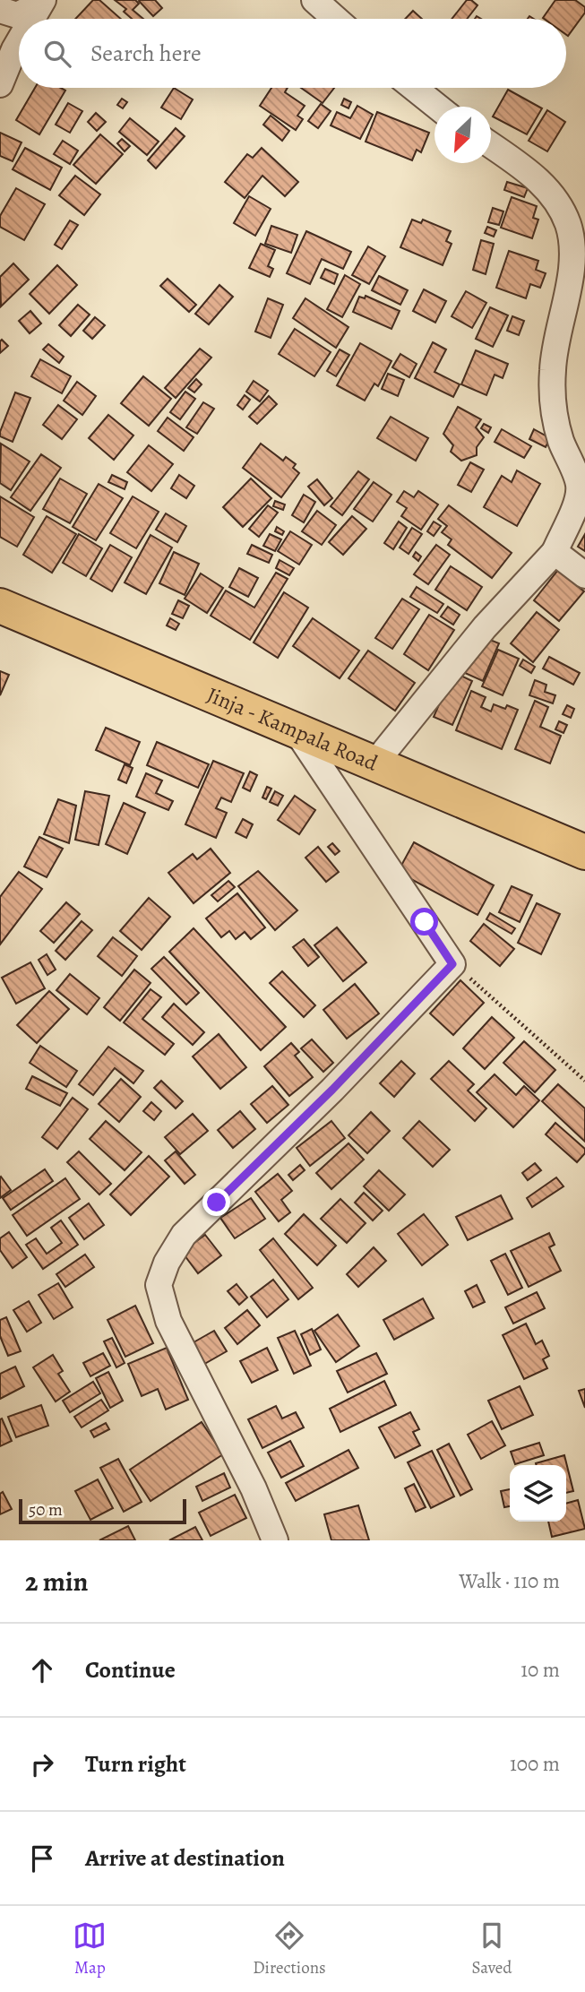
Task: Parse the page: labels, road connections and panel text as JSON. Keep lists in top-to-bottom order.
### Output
{
  "streets": {
    "highway": ["Jinja - Kampala Road"]
  },
  "scale_bar": "50 m",
  "north": "bottom left",
  "page": {
    "search": "Search here",
    "scale": "50 m",
    "heading": ["2 min", "Walk · 110 m"],
    "list": [
      ["Continue", "10 m"],
      ["Turn right", "100 m"],
      "Arrive at destination"
    ],
    "nav": ["Map", "Directions", "Saved"]
  }
}
